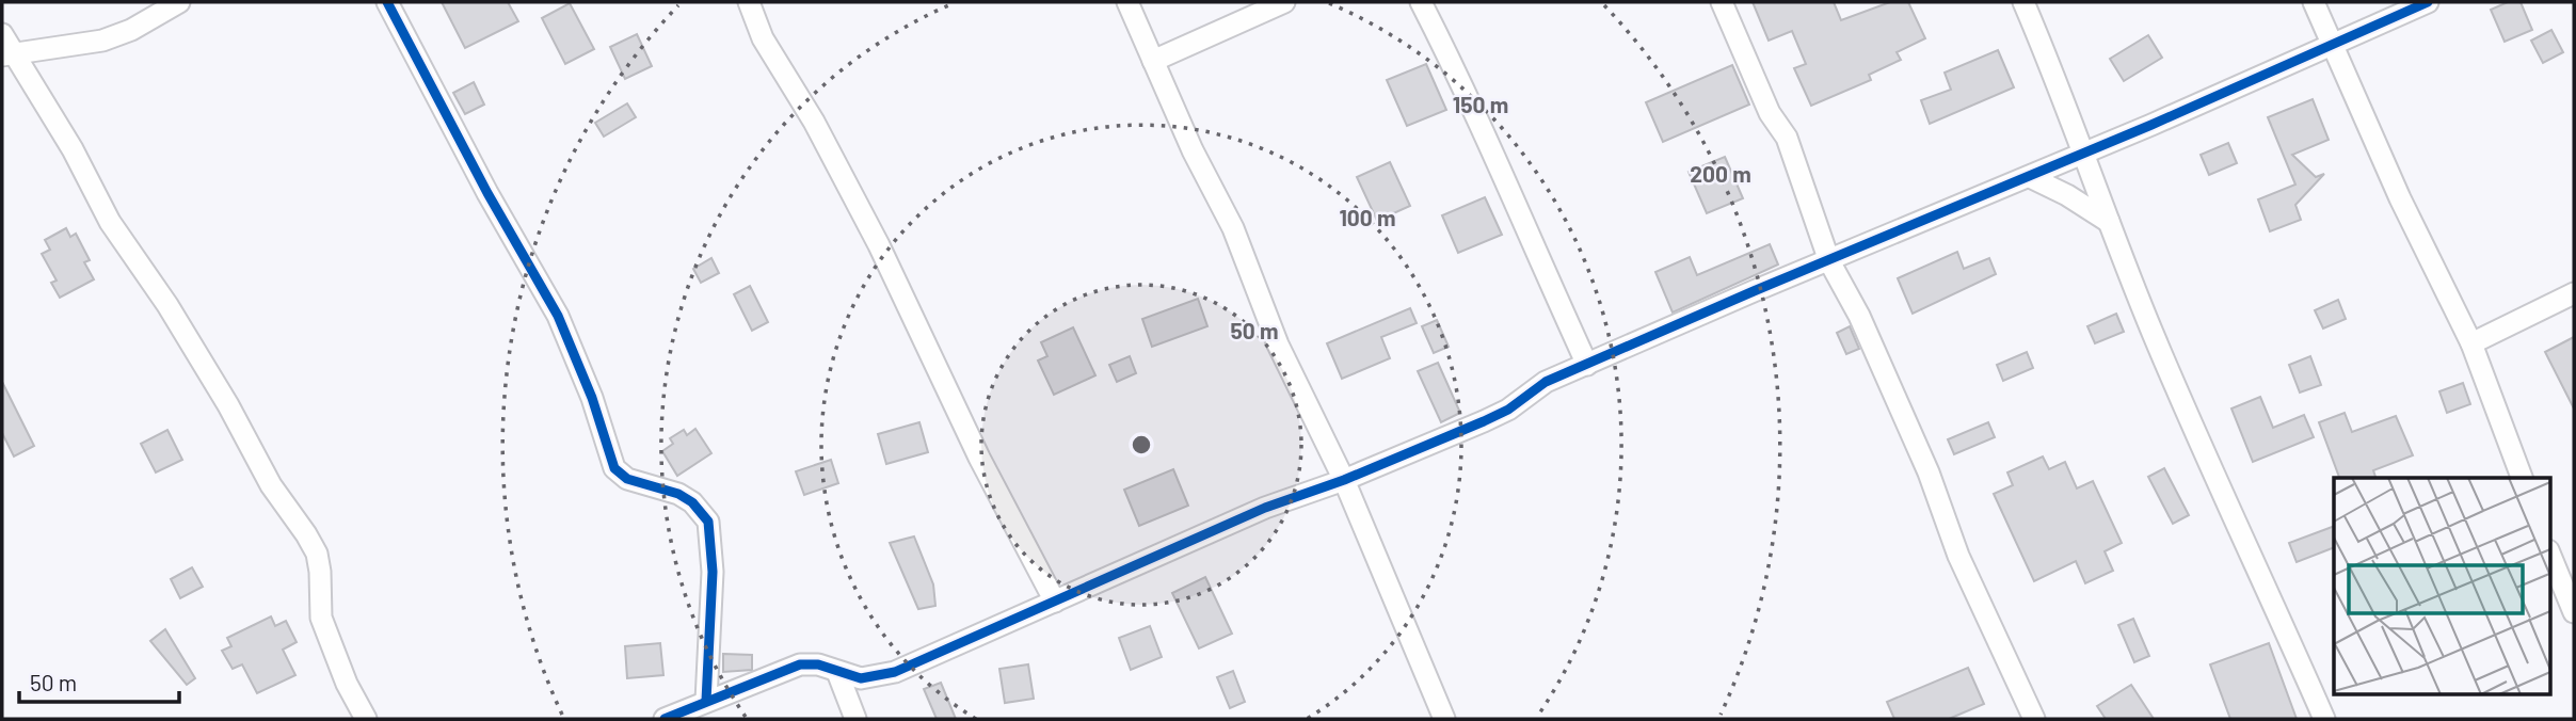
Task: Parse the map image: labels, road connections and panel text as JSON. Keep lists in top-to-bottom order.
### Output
{
  "scale_bar": "50 m",
  "rings": [
    "150 m",
    "200 m",
    "100 m",
    "50 m"
  ]
}
